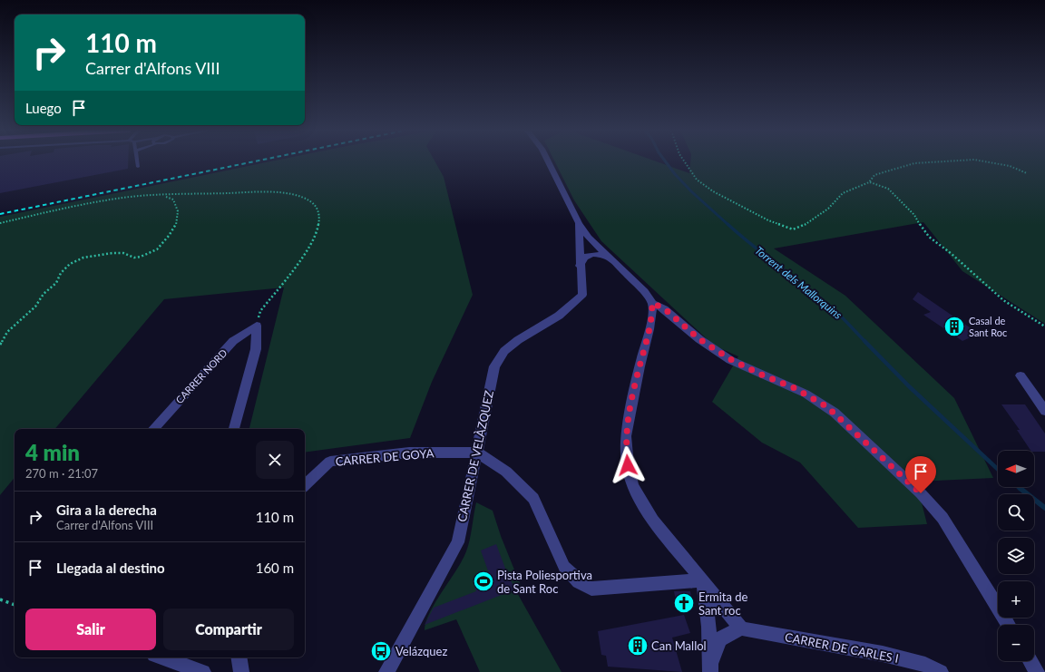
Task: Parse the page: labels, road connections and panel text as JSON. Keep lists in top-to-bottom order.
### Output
{
  "streets": {
    "street": [
      "CARRER NORD",
      "CARRER DE VELÀZQUEZ",
      "CARRER DE GOYA",
      "CARRER DE CARLES I"
    ]
  },
  "crossings": [
    ["CARRER DE VELÀZQUEZ", "CARRER DE GOYA"]
  ],
  "water": ["Torrent dels Mallorquins"],
  "places": {
    "building": ["Casal de Sant Roc", "Can Mallol"],
    "sports": ["Pista Poliesportiva de Sant Roc"],
    "church": ["Ermita de Sant roc"],
    "bus stop": ["Velázquez"]
  },
  "north": "left",
  "page": {
    "turn": ["110 m", "Carrer d'Alfons VIII"],
    "then": "Luego",
    "heading": ["4 min", "270 m · 21:07"],
    "map_buttons": ["+", "−"],
    "list": [
      {
        "name": "Gira a la derecha",
        "note": "Carrer d'Alfons VIII",
        "value": "110 m"
      },
      {
        "name": "Llegada al destino",
        "value": "160 m"
      }
    ],
    "buttons": ["Salir", "Compartir"]
  }
}
